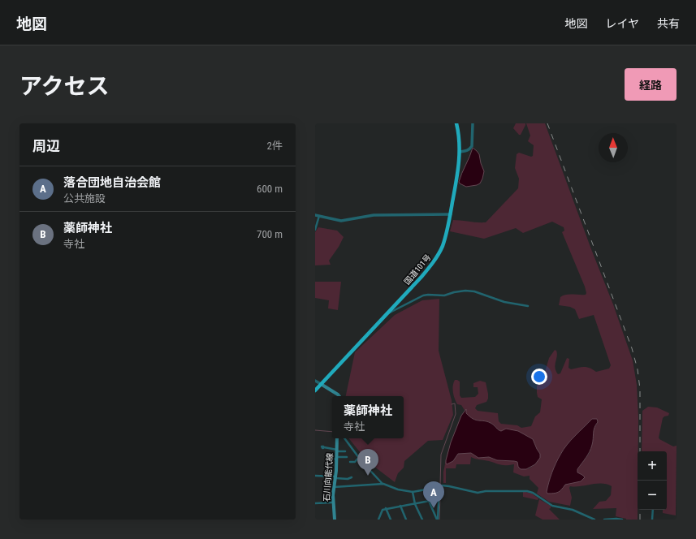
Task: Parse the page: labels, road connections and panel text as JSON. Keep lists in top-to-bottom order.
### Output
{
  "streets": {
    "highway": ["国道101号"],
    "main road": ["石川向能代線"]
  },
  "north": "top",
  "page": {
    "header": "地図",
    "nav": ["地図", "レイヤ", "共有"],
    "title": "アクセス",
    "buttons": "経路",
    "heading": ["周辺", "2件"],
    "list": [
      {
        "mark": "A",
        "name": "落合団地自治会館",
        "note": "公共施設",
        "value": "600 m"
      },
      {
        "mark": "B",
        "name": "薬師神社",
        "note": "寺社",
        "value": "700 m"
      }
    ],
    "popup": ["薬師神社", "寺社"],
    "pins": ["B", "A"],
    "map_buttons": ["+", "−"]
  }
}
